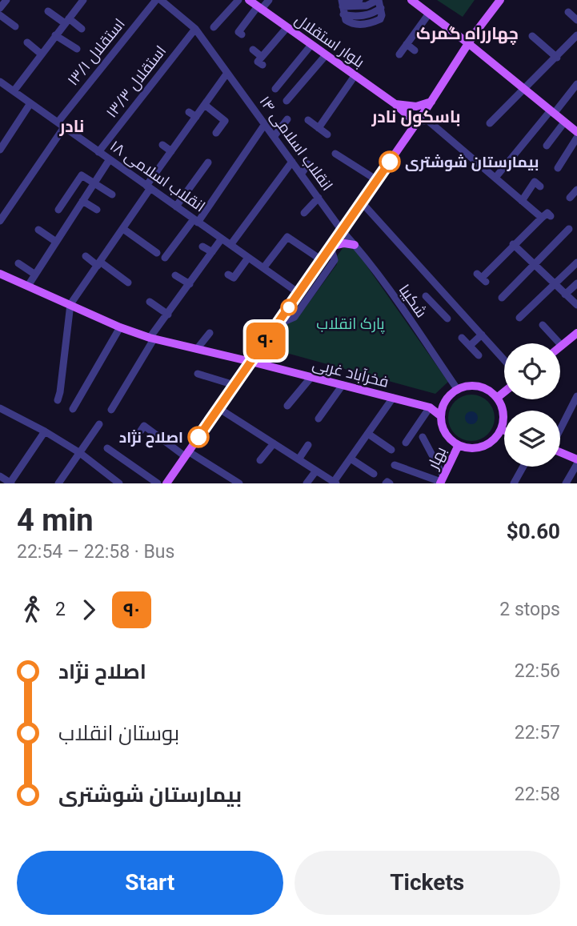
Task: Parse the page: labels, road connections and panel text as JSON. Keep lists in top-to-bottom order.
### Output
{
  "streets": {
    "main road": ["بلوار استقلال", "فخرآباد غربی", "بهار"],
    "street": [
      "۱۳/۱ استقلال",
      "۱۳/۳ استقلال",
      "۱۴ انقلاب اسلامی",
      "۱۸ انقلاب اسلامی",
      "شکیبا"
    ]
  },
  "crossings": [
    ["۱۳/۱ استقلال", "۱۸ انقلاب اسلامی"],
    ["۱۳/۳ استقلال", "۱۴ انقلاب اسلامی"],
    ["۱۳/۳ استقلال", "۱۸ انقلاب اسلامی"],
    ["۱۴ انقلاب اسلامی", "شکیبا"],
    ["شکیبا", "فخرآباد غربی"],
    ["شکیبا", "بهار"],
    ["فخرآباد غربی", "بهار"]
  ],
  "districts": ["چهارراه گمرک", "باسکول نادر", "نادر"],
  "parks": ["پارک انقلاب"],
  "places": ["بیمارستان شوشتری", "اصلاح نژاد"],
  "lines": ["bus line ۹۰"],
  "page": {
    "on_map": "۹۰",
    "heading": ["4 min", "22:54 – 22:58 · Bus", "$0.60"],
    "legs": ["2", "۹۰", "2 stops"],
    "list": [
      {
        "name": "اصلاح نژاد",
        "value": "22:56"
      },
      {
        "name": "بوستان انقلاب",
        "value": "22:57"
      },
      {
        "name": "بیمارستان شوشتری",
        "value": "22:58"
      }
    ],
    "buttons": ["Start", "Tickets"]
  }
}
